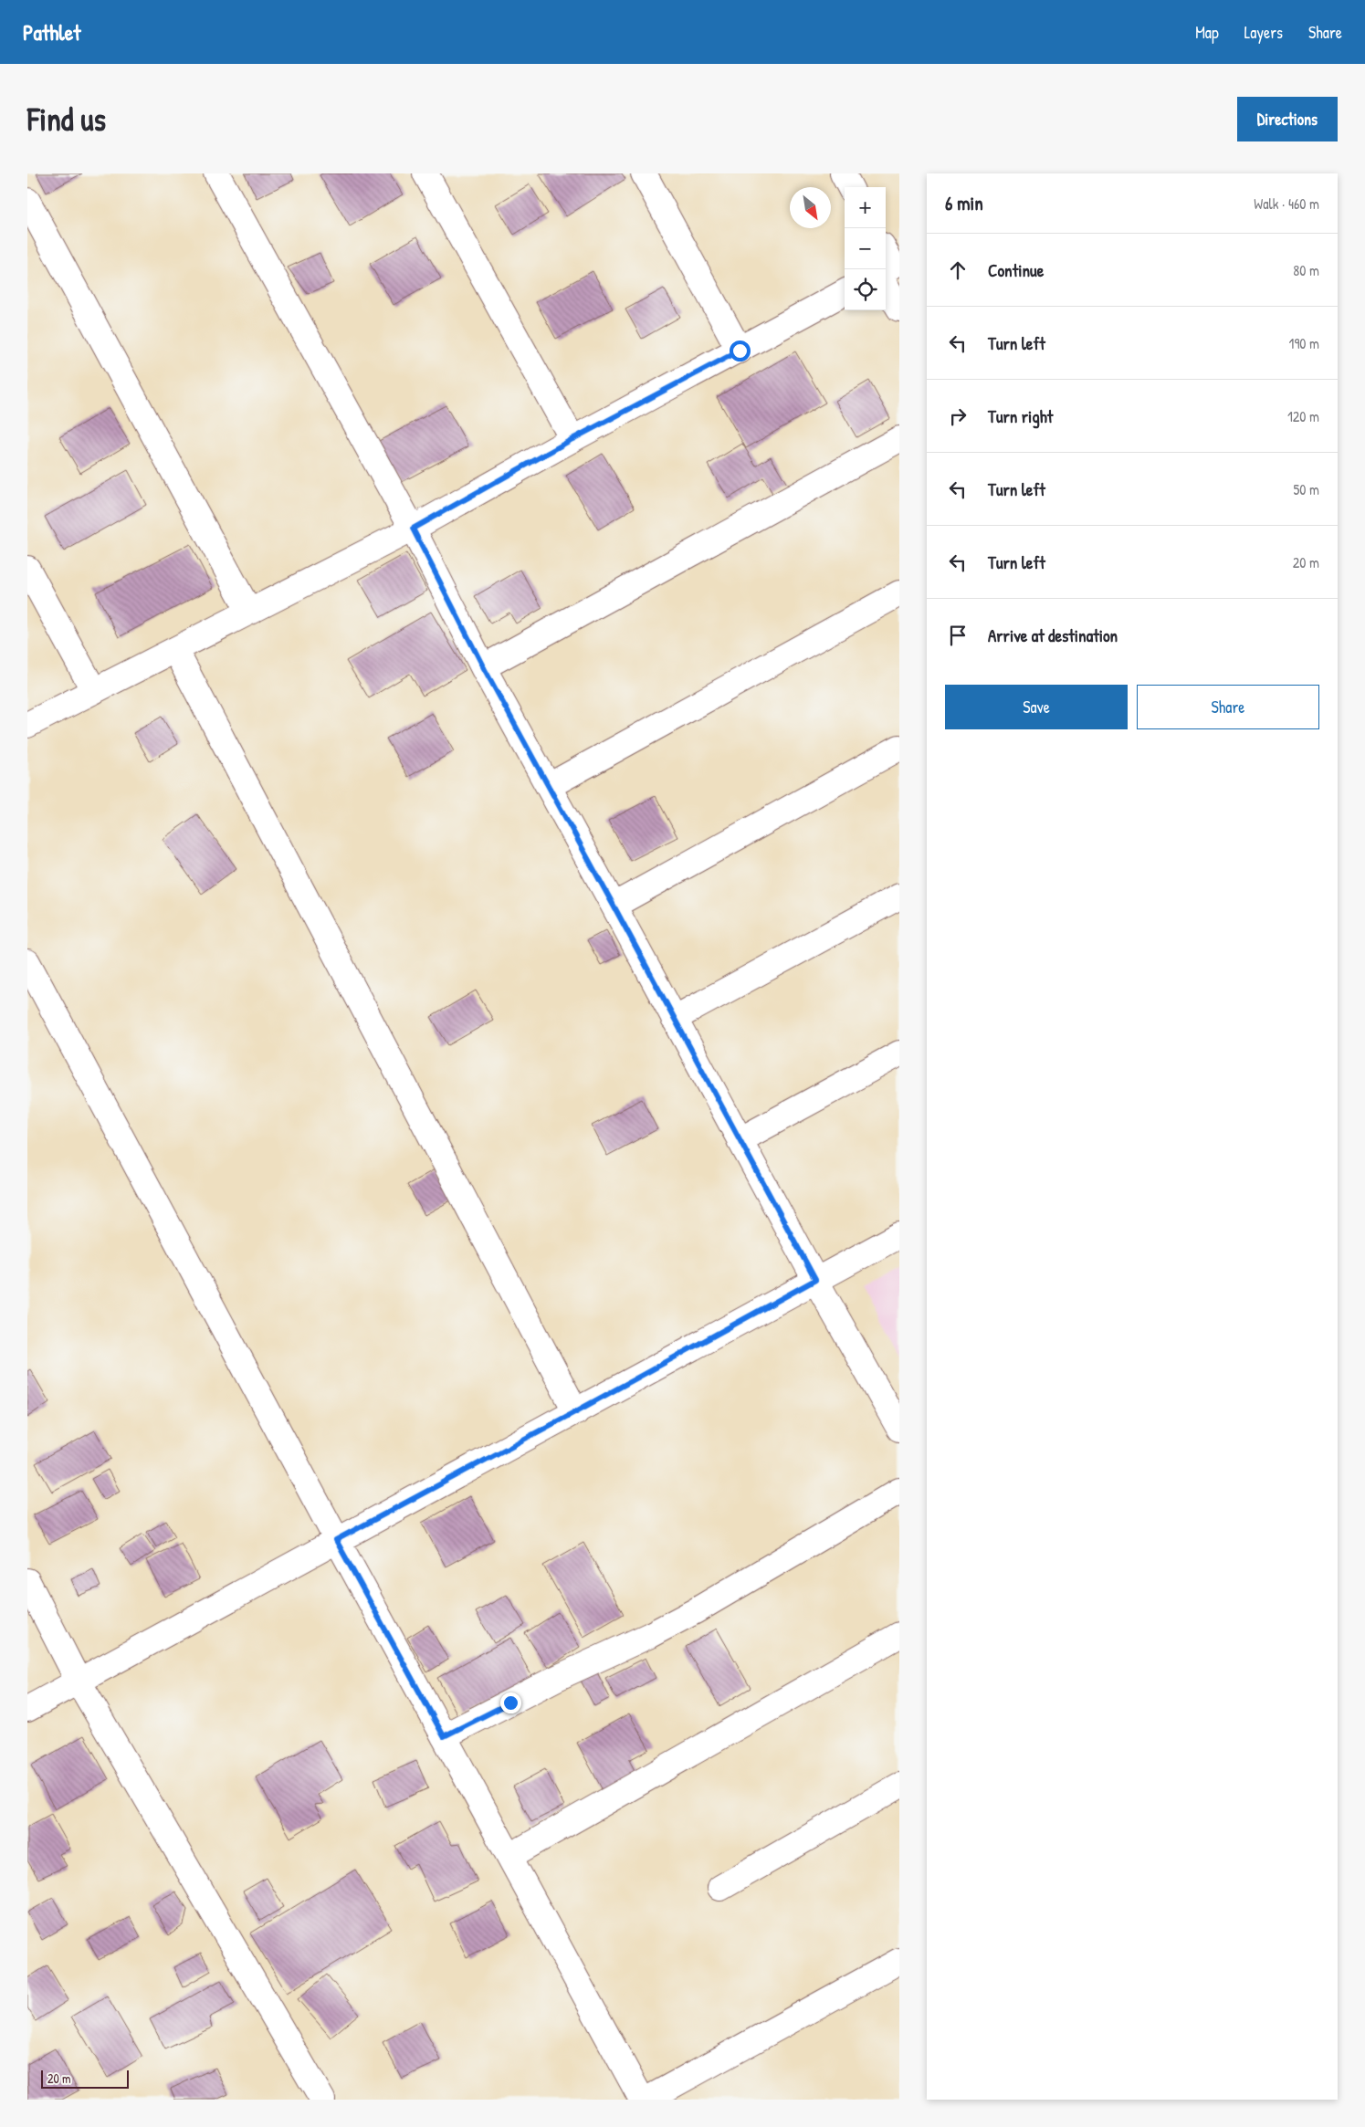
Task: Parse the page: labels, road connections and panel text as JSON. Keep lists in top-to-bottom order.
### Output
{
  "scale_bar": "20 m",
  "north": "bottom right",
  "page": {
    "header": "Pathlet",
    "nav": ["Map", "Layers", "Share"],
    "buttons": [
      "Directions",
      ["Save", "Share"]
    ],
    "title": "Find us",
    "heading": ["6 min", "Walk · 460 m"],
    "map_buttons": ["+", "−"],
    "list": [
      ["Continue", "80 m"],
      ["Turn left", "190 m"],
      ["Turn right", "120 m"],
      ["Turn left", "50 m"],
      ["Turn left", "20 m"],
      "Arrive at destination"
    ],
    "scale": "20 m"
  }
}
